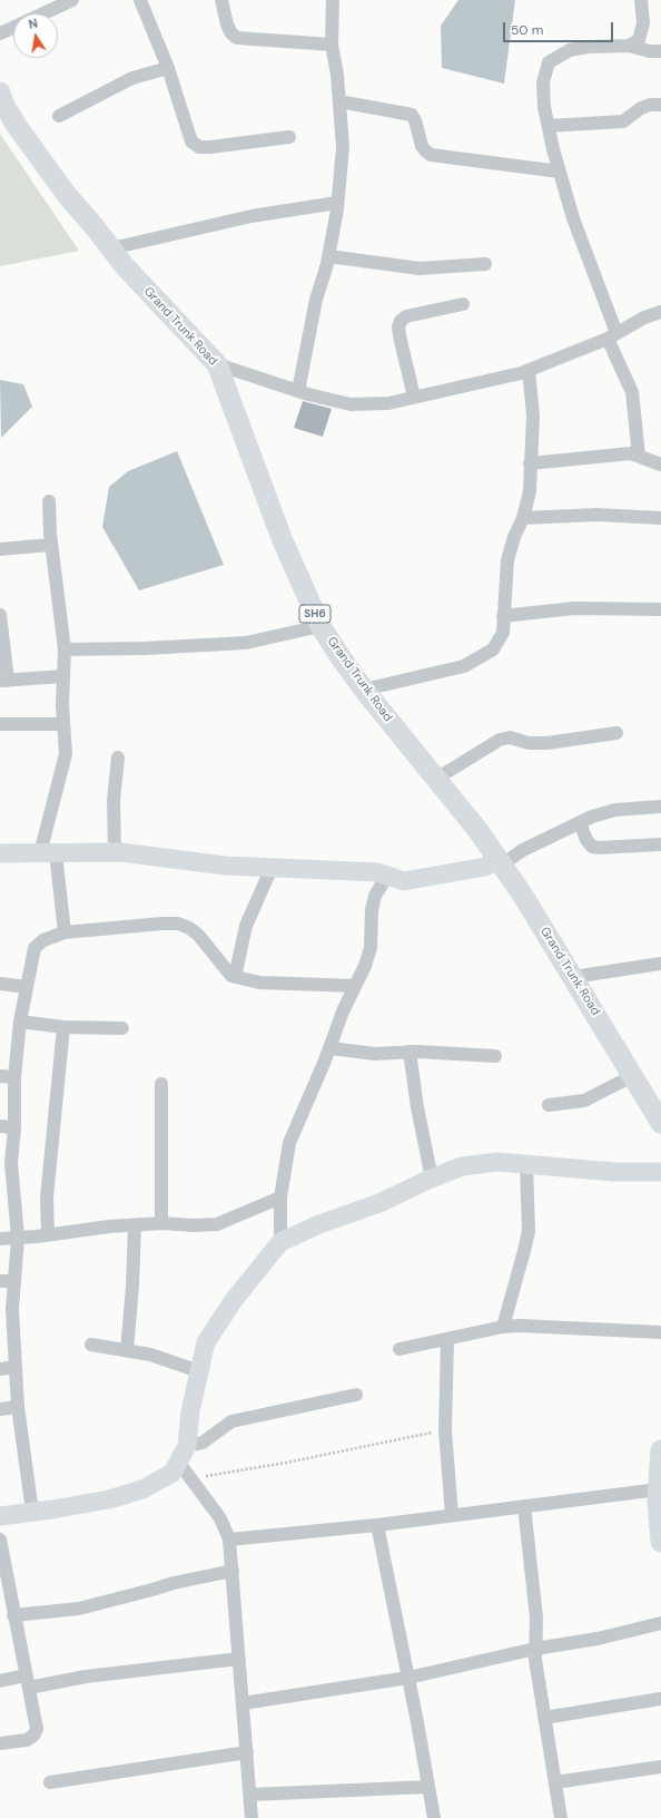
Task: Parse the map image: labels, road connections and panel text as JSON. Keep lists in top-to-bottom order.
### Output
{
  "streets": {
    "main road": ["Grand Trunk Road", "SH6"]
  },
  "scale_bar": "50 m",
  "north": "top"
}
